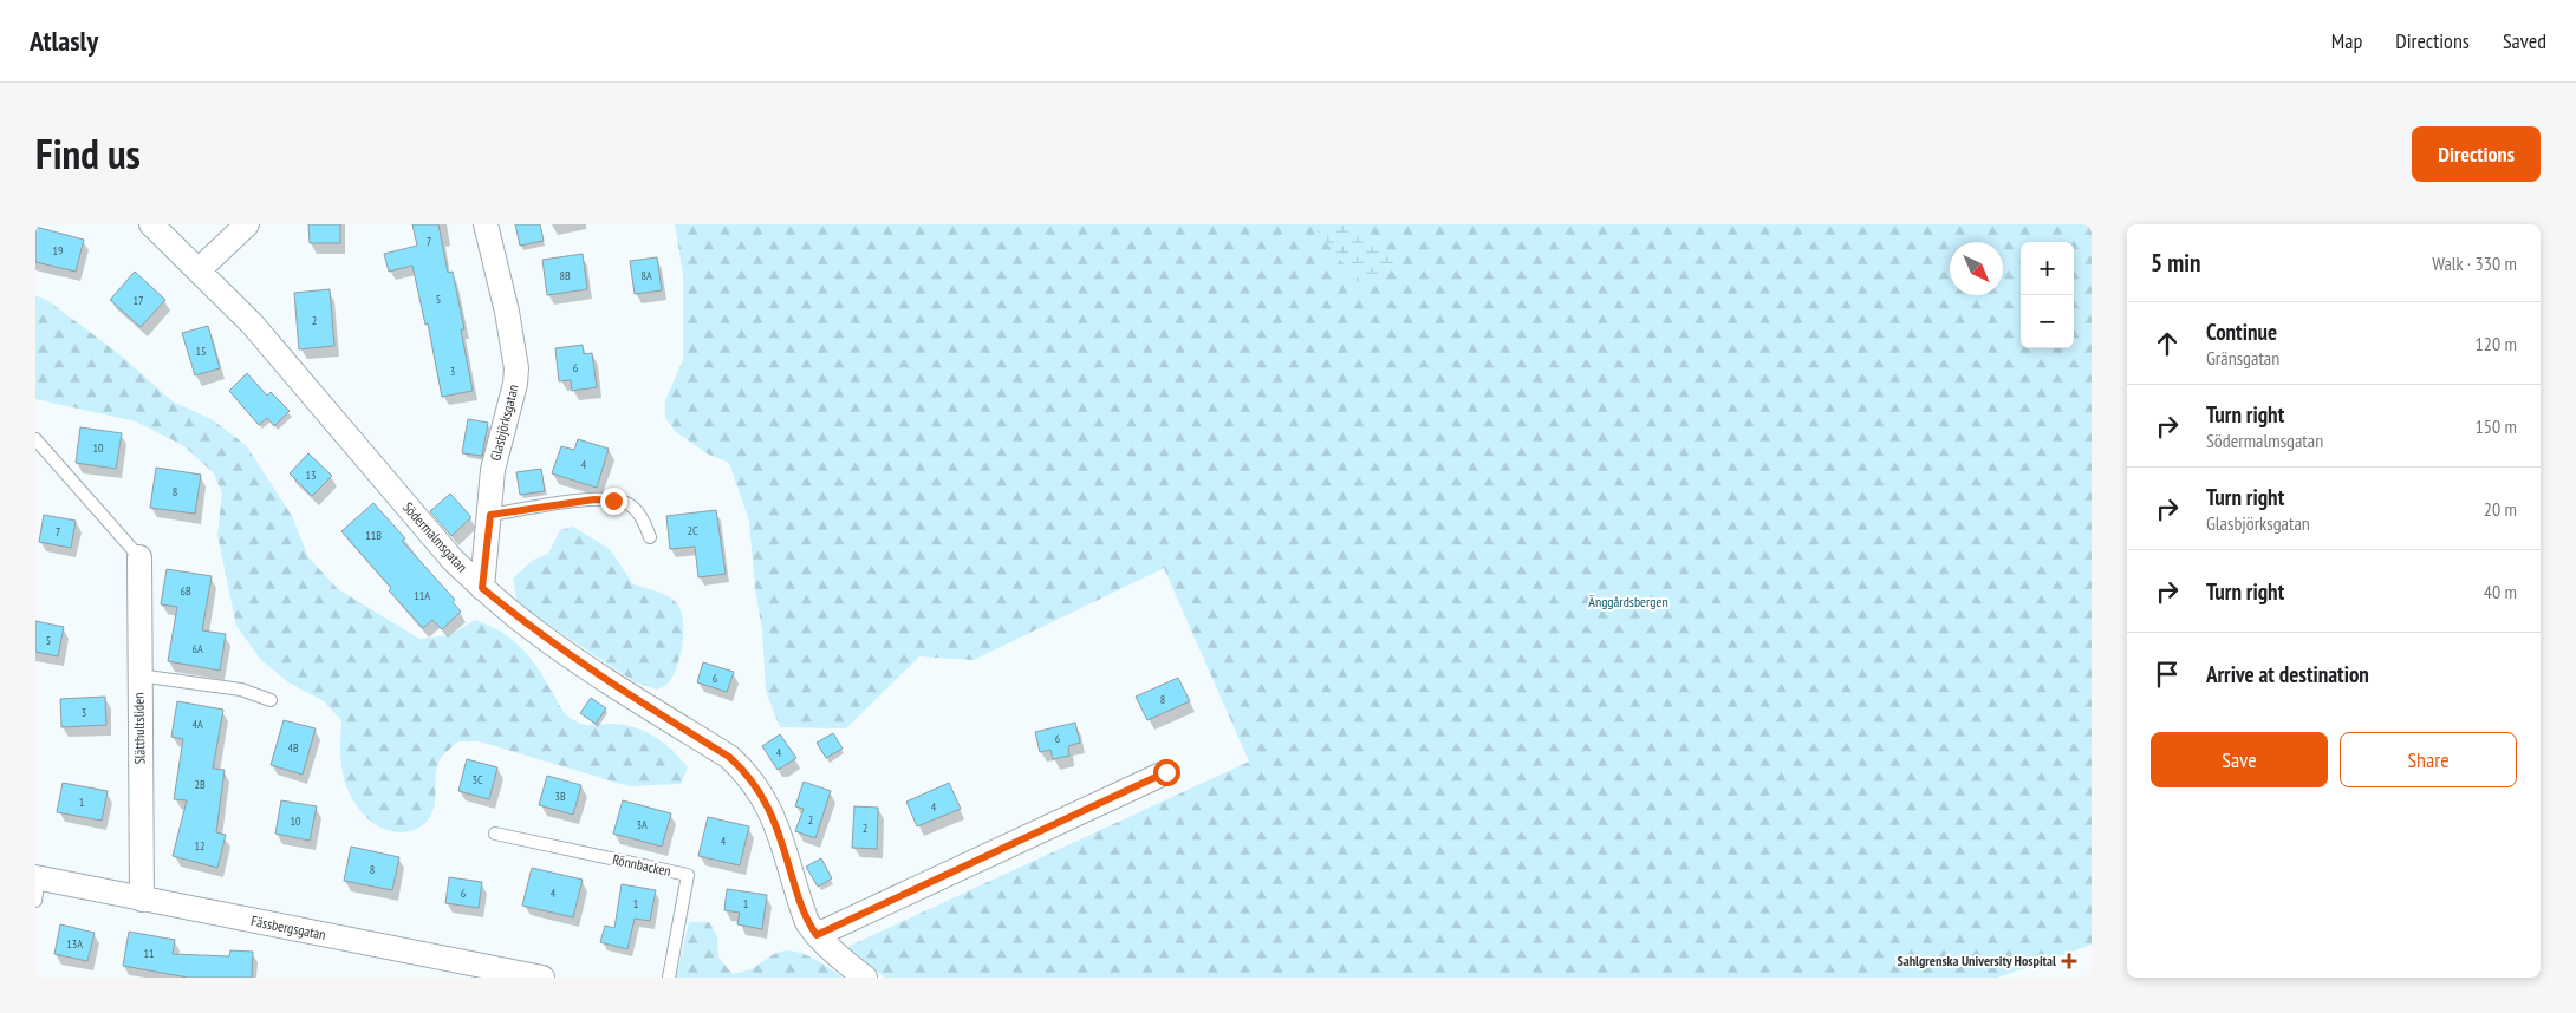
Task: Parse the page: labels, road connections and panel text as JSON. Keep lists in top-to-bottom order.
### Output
{
  "streets": {
    "street": [
      "Glasbjörksgatan",
      "Södermalmsgatan",
      "Slätthultsliden",
      "Fässbergsgatan"
    ],
    "lane": ["Rönnbacken"]
  },
  "crossings": [
    ["Glasbjörksgatan", "Södermalmsgatan"],
    ["Slätthultsliden", "Fässbergsgatan"]
  ],
  "parks": ["Änggårdsbergen"],
  "places": {
    "health": ["Sahlgrenska University Hospital"]
  },
  "house_numbers": [
    "7",
    "19",
    "8B",
    "8A",
    "5",
    "17",
    "2",
    "15",
    "6",
    "3",
    "10",
    "4",
    "13",
    "8",
    "2C",
    "7",
    "11B",
    "6B",
    "11A",
    "5",
    "6A",
    "6",
    "8",
    "3",
    "4A",
    "6",
    "4B",
    "4",
    "3C",
    "2B",
    "3B",
    "1",
    "4",
    "2",
    "10",
    "3A",
    "2",
    "4",
    "12",
    "8",
    "6",
    "4",
    "1",
    "1",
    "13A",
    "11"
  ],
  "north": "bottom right",
  "page": {
    "header": "Atlasly",
    "nav": ["Map", "Directions", "Saved"],
    "title": "Find us",
    "buttons": [
      "Directions",
      ["Save", "Share"]
    ],
    "heading": ["5 min", "Walk · 330 m"],
    "map_buttons": ["+", "−"],
    "list": [
      ["Continue", "Gränsgatan", "120 m"],
      ["Turn right", "Södermalmsgatan", "150 m"],
      ["Turn right", "Glasbjörksgatan", "20 m"],
      ["Turn right", "40 m"],
      "Arrive at destination"
    ]
  }
}
